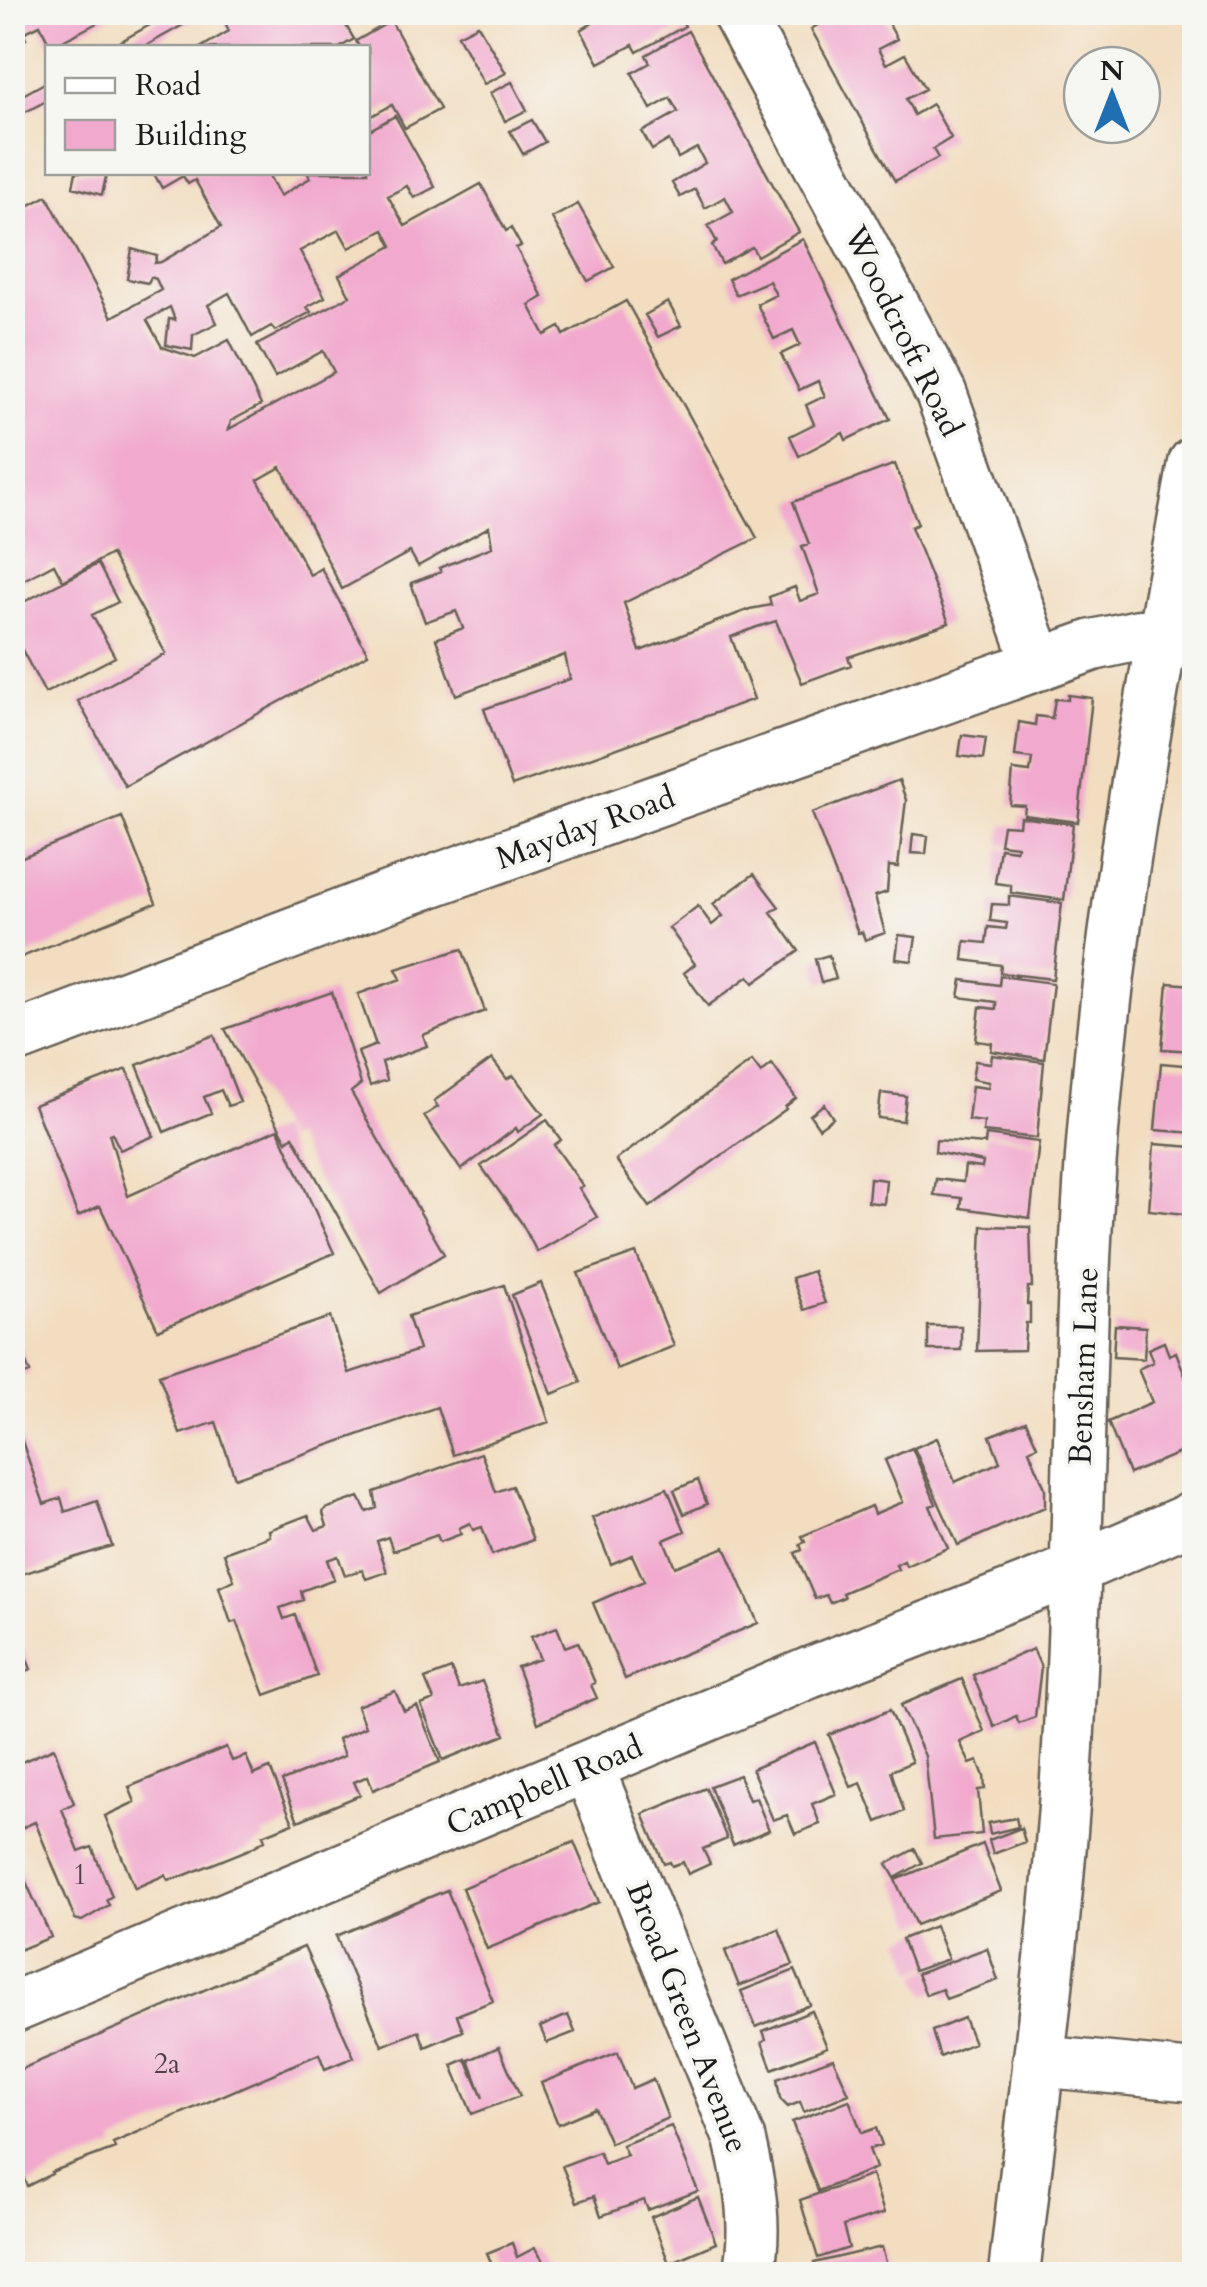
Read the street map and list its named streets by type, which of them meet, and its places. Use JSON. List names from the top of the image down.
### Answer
{
  "streets": {
    "street": [
      "Woodcroft Road",
      "Mayday Road",
      "Bensham Lane",
      "Campbell Road",
      "Broad Green Avenue"
    ]
  },
  "crossings": [
    ["Woodcroft Road", "Mayday Road"],
    ["Mayday Road", "Bensham Lane"],
    ["Bensham Lane", "Campbell Road"],
    ["Campbell Road", "Broad Green Avenue"]
  ],
  "house_numbers": ["1", "2a"],
  "legend": ["Road", "Building"],
  "north": "top"
}
